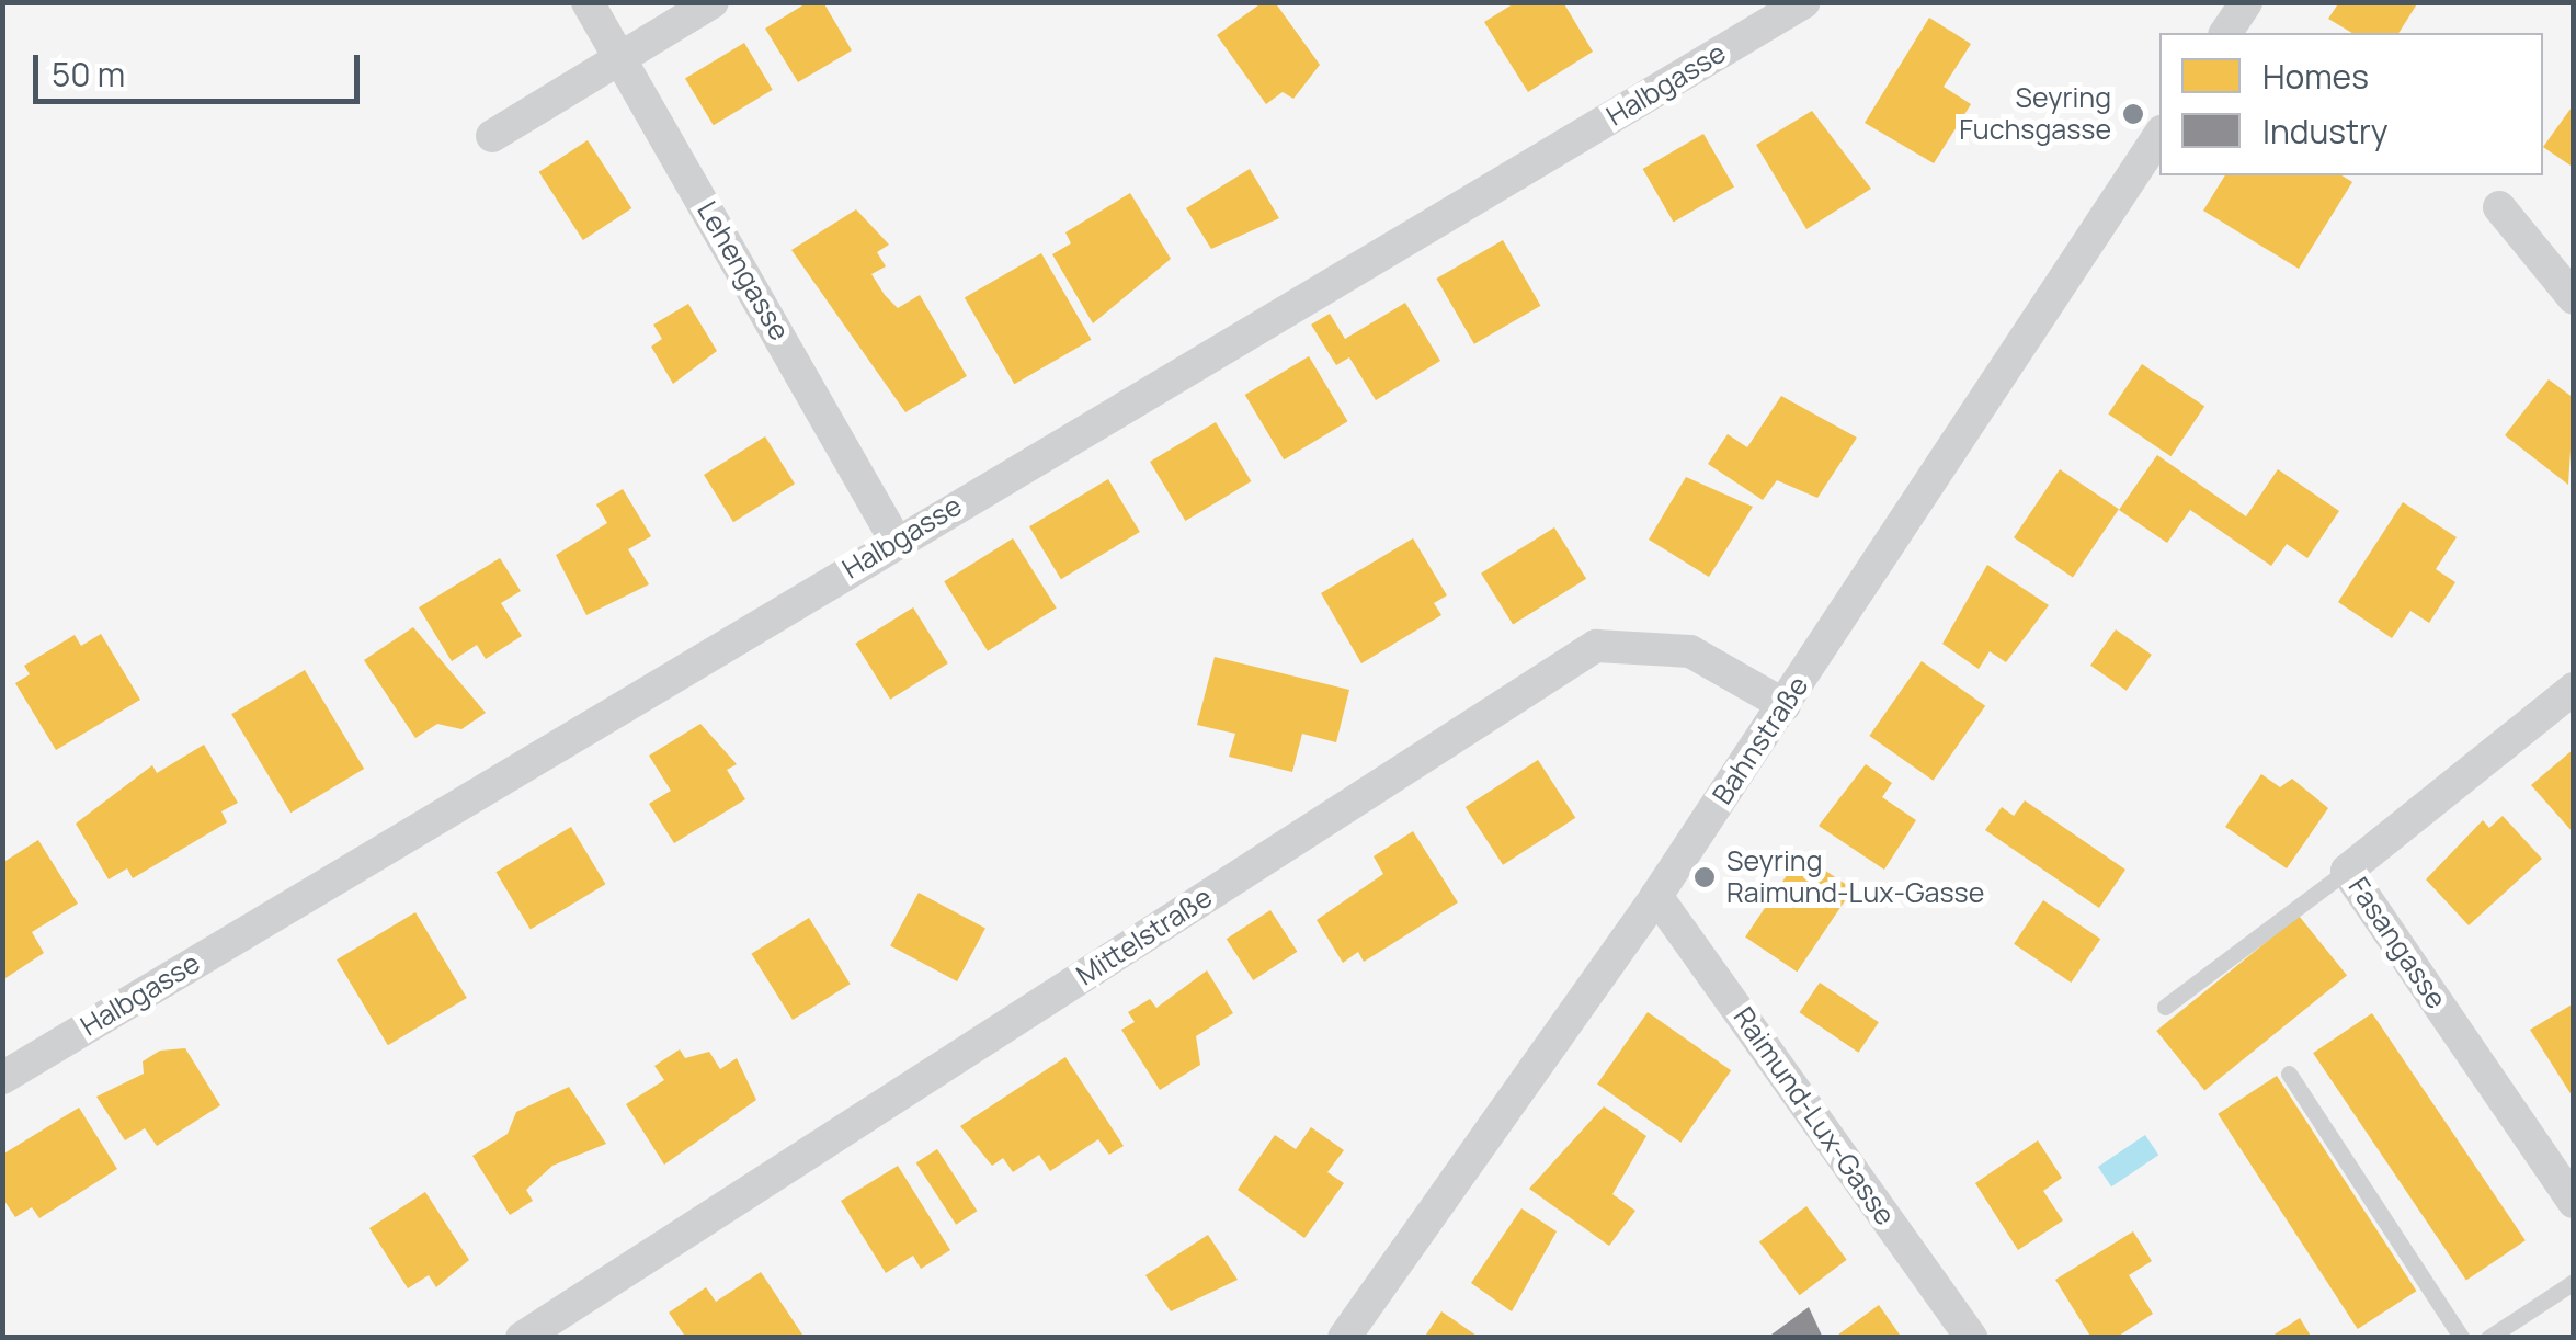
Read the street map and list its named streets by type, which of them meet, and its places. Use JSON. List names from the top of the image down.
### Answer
{
  "streets": {
    "street": [
      "Halbgasse",
      "Lehengasse",
      "Bahnstraße",
      "Mittelstraße",
      "Fasangasse",
      "Raimund-Lux-Gasse"
    ]
  },
  "crossings": [
    ["Halbgasse", "Lehengasse"],
    ["Bahnstraße", "Mittelstraße"],
    ["Bahnstraße", "Raimund-Lux-Gasse"]
  ],
  "places": ["Seyring Fuchsgasse", "Seyring Raimund-Lux-Gasse"],
  "legend": ["Homes", "Industry"],
  "scale_bar": "50 m"
}
